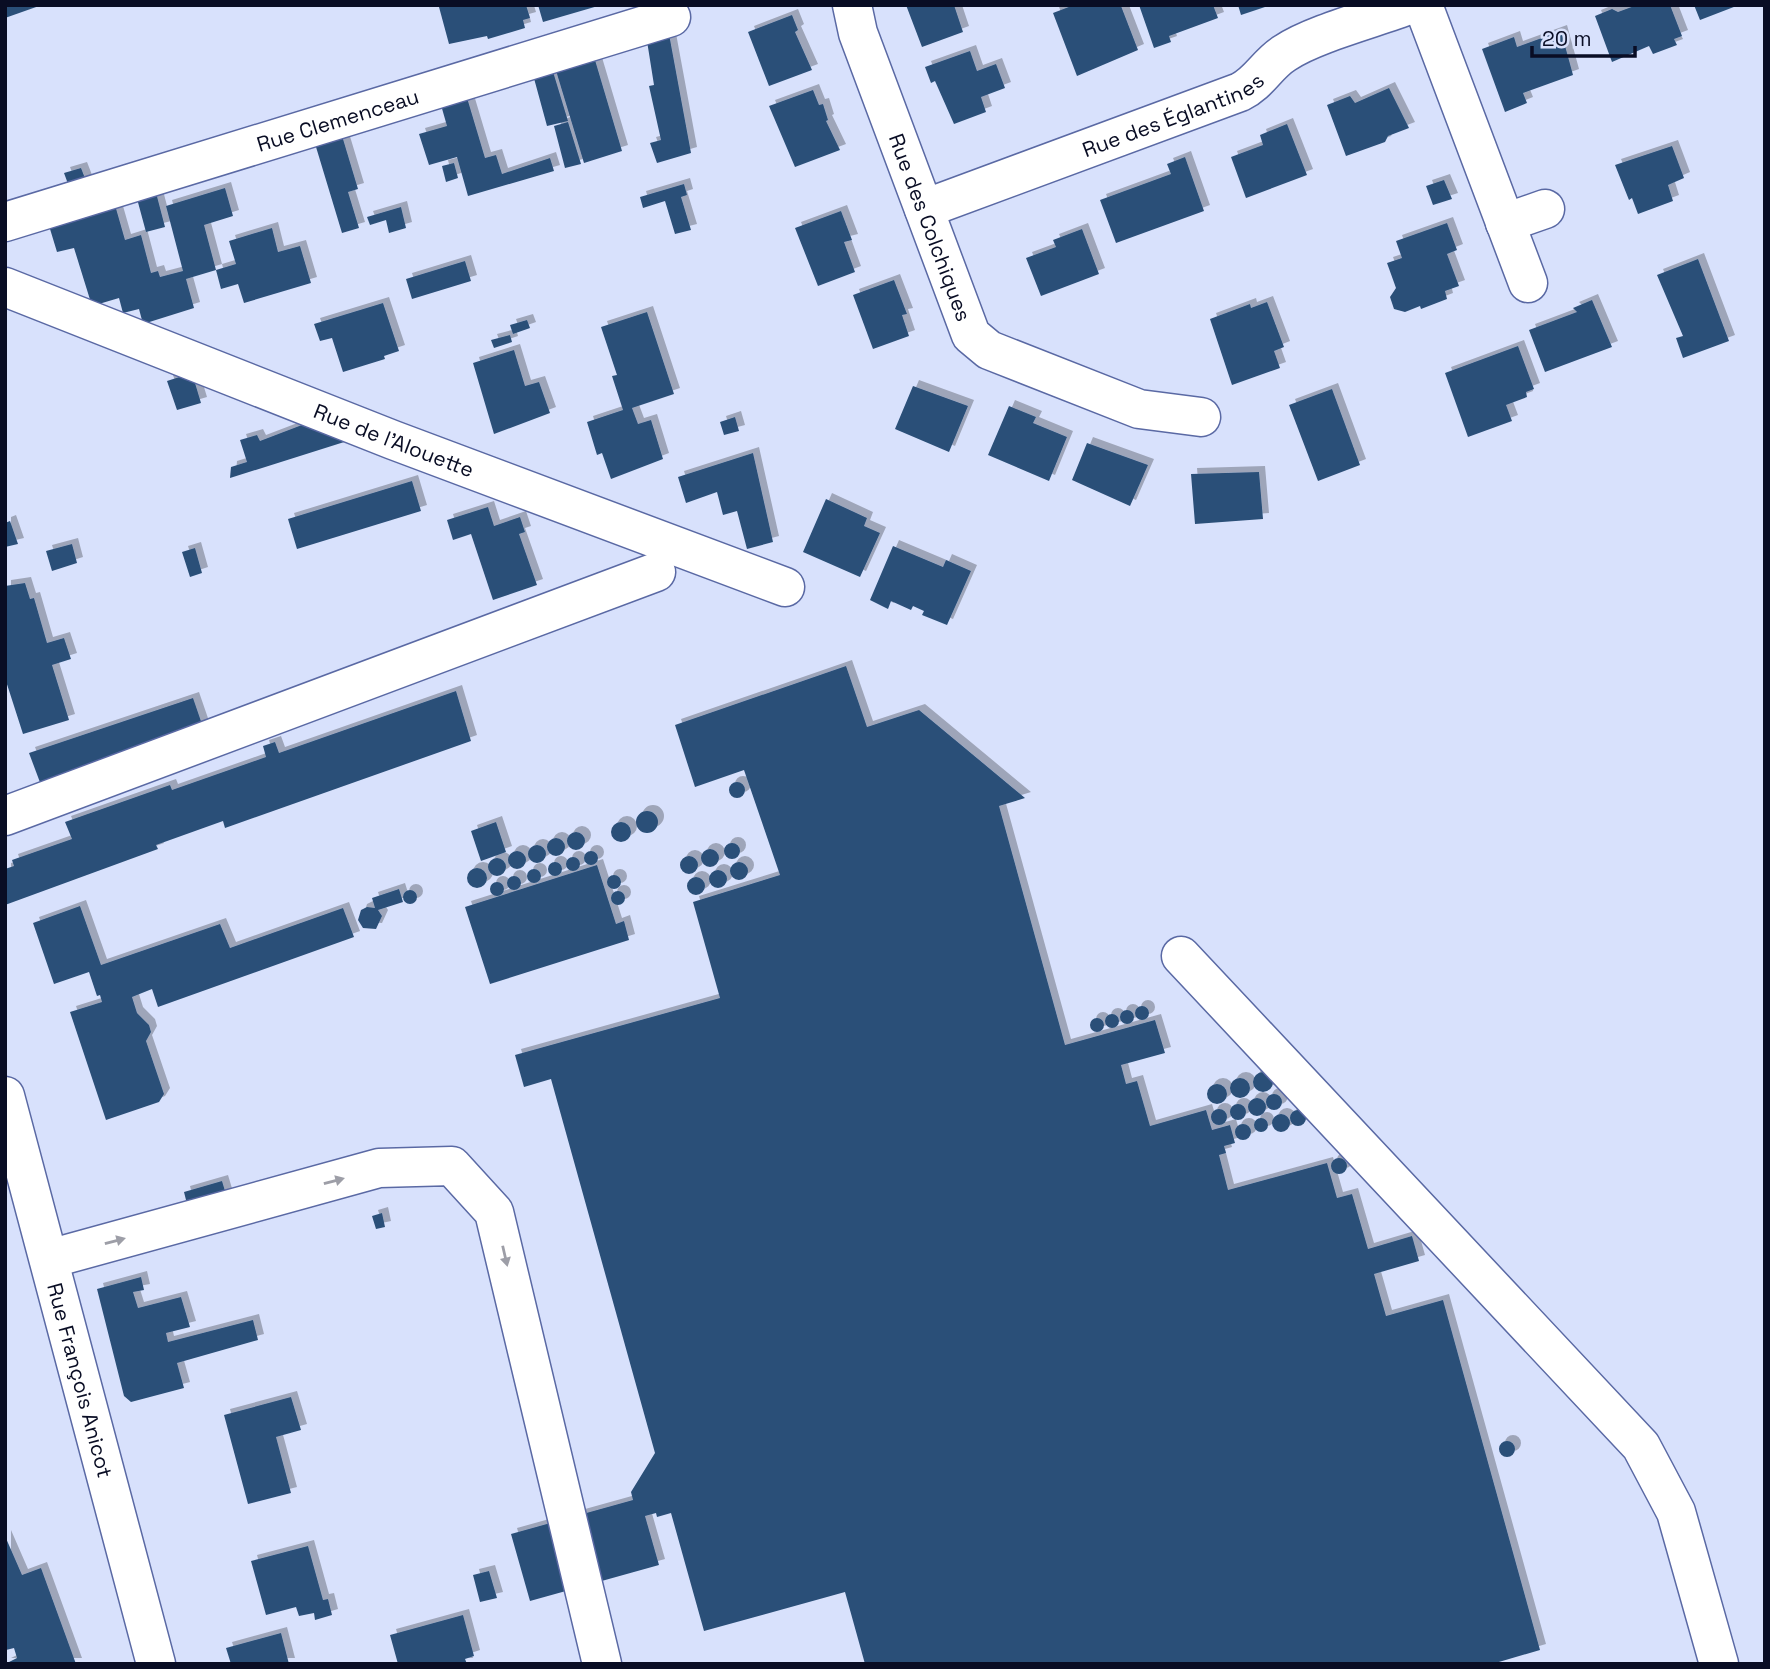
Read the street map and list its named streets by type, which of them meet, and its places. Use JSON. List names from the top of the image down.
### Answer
{
  "streets": {
    "street": [
      "Rue des Églantines",
      "Rue Clemenceau",
      "Rue des Colchiques",
      "Rue de l'Alouette",
      "Rue François Anicot"
    ]
  },
  "crossings": [
    ["Rue des Églantines", "Rue des Colchiques"]
  ],
  "scale_bar": "20 m"
}
